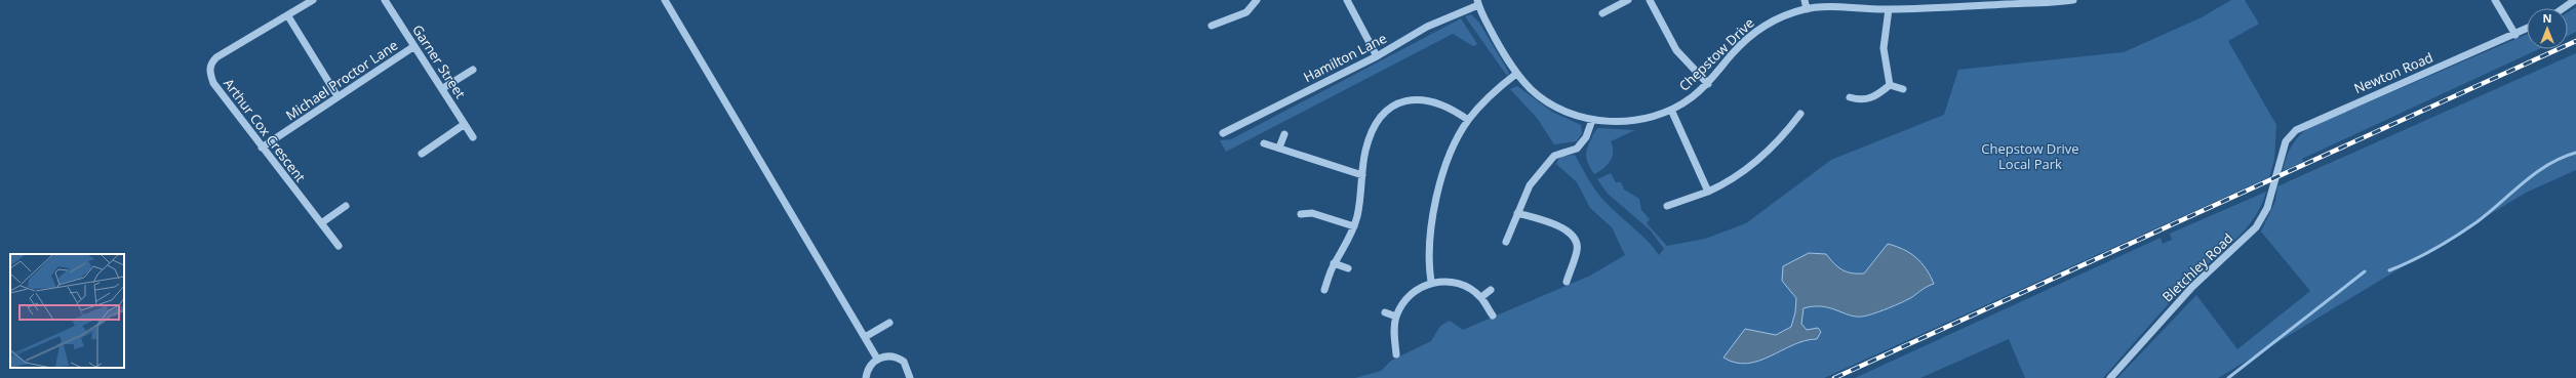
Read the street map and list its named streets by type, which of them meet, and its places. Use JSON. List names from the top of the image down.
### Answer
{
  "streets": {
    "street": [
      "Chepstow Drive",
      "Hamilton Lane",
      "Garner Street",
      "Newton Road",
      "Michael Proctor Lane",
      "Arthur Cox Crescent",
      "Bletchley Road"
    ]
  },
  "crossings": [
    ["Chepstow Drive", "Hamilton Lane"],
    ["Garner Street", "Michael Proctor Lane"],
    ["Newton Road", "Bletchley Road"],
    ["Michael Proctor Lane", "Arthur Cox Crescent"]
  ],
  "parks": ["Chepstow Drive Local Park"],
  "north": "top"
}
